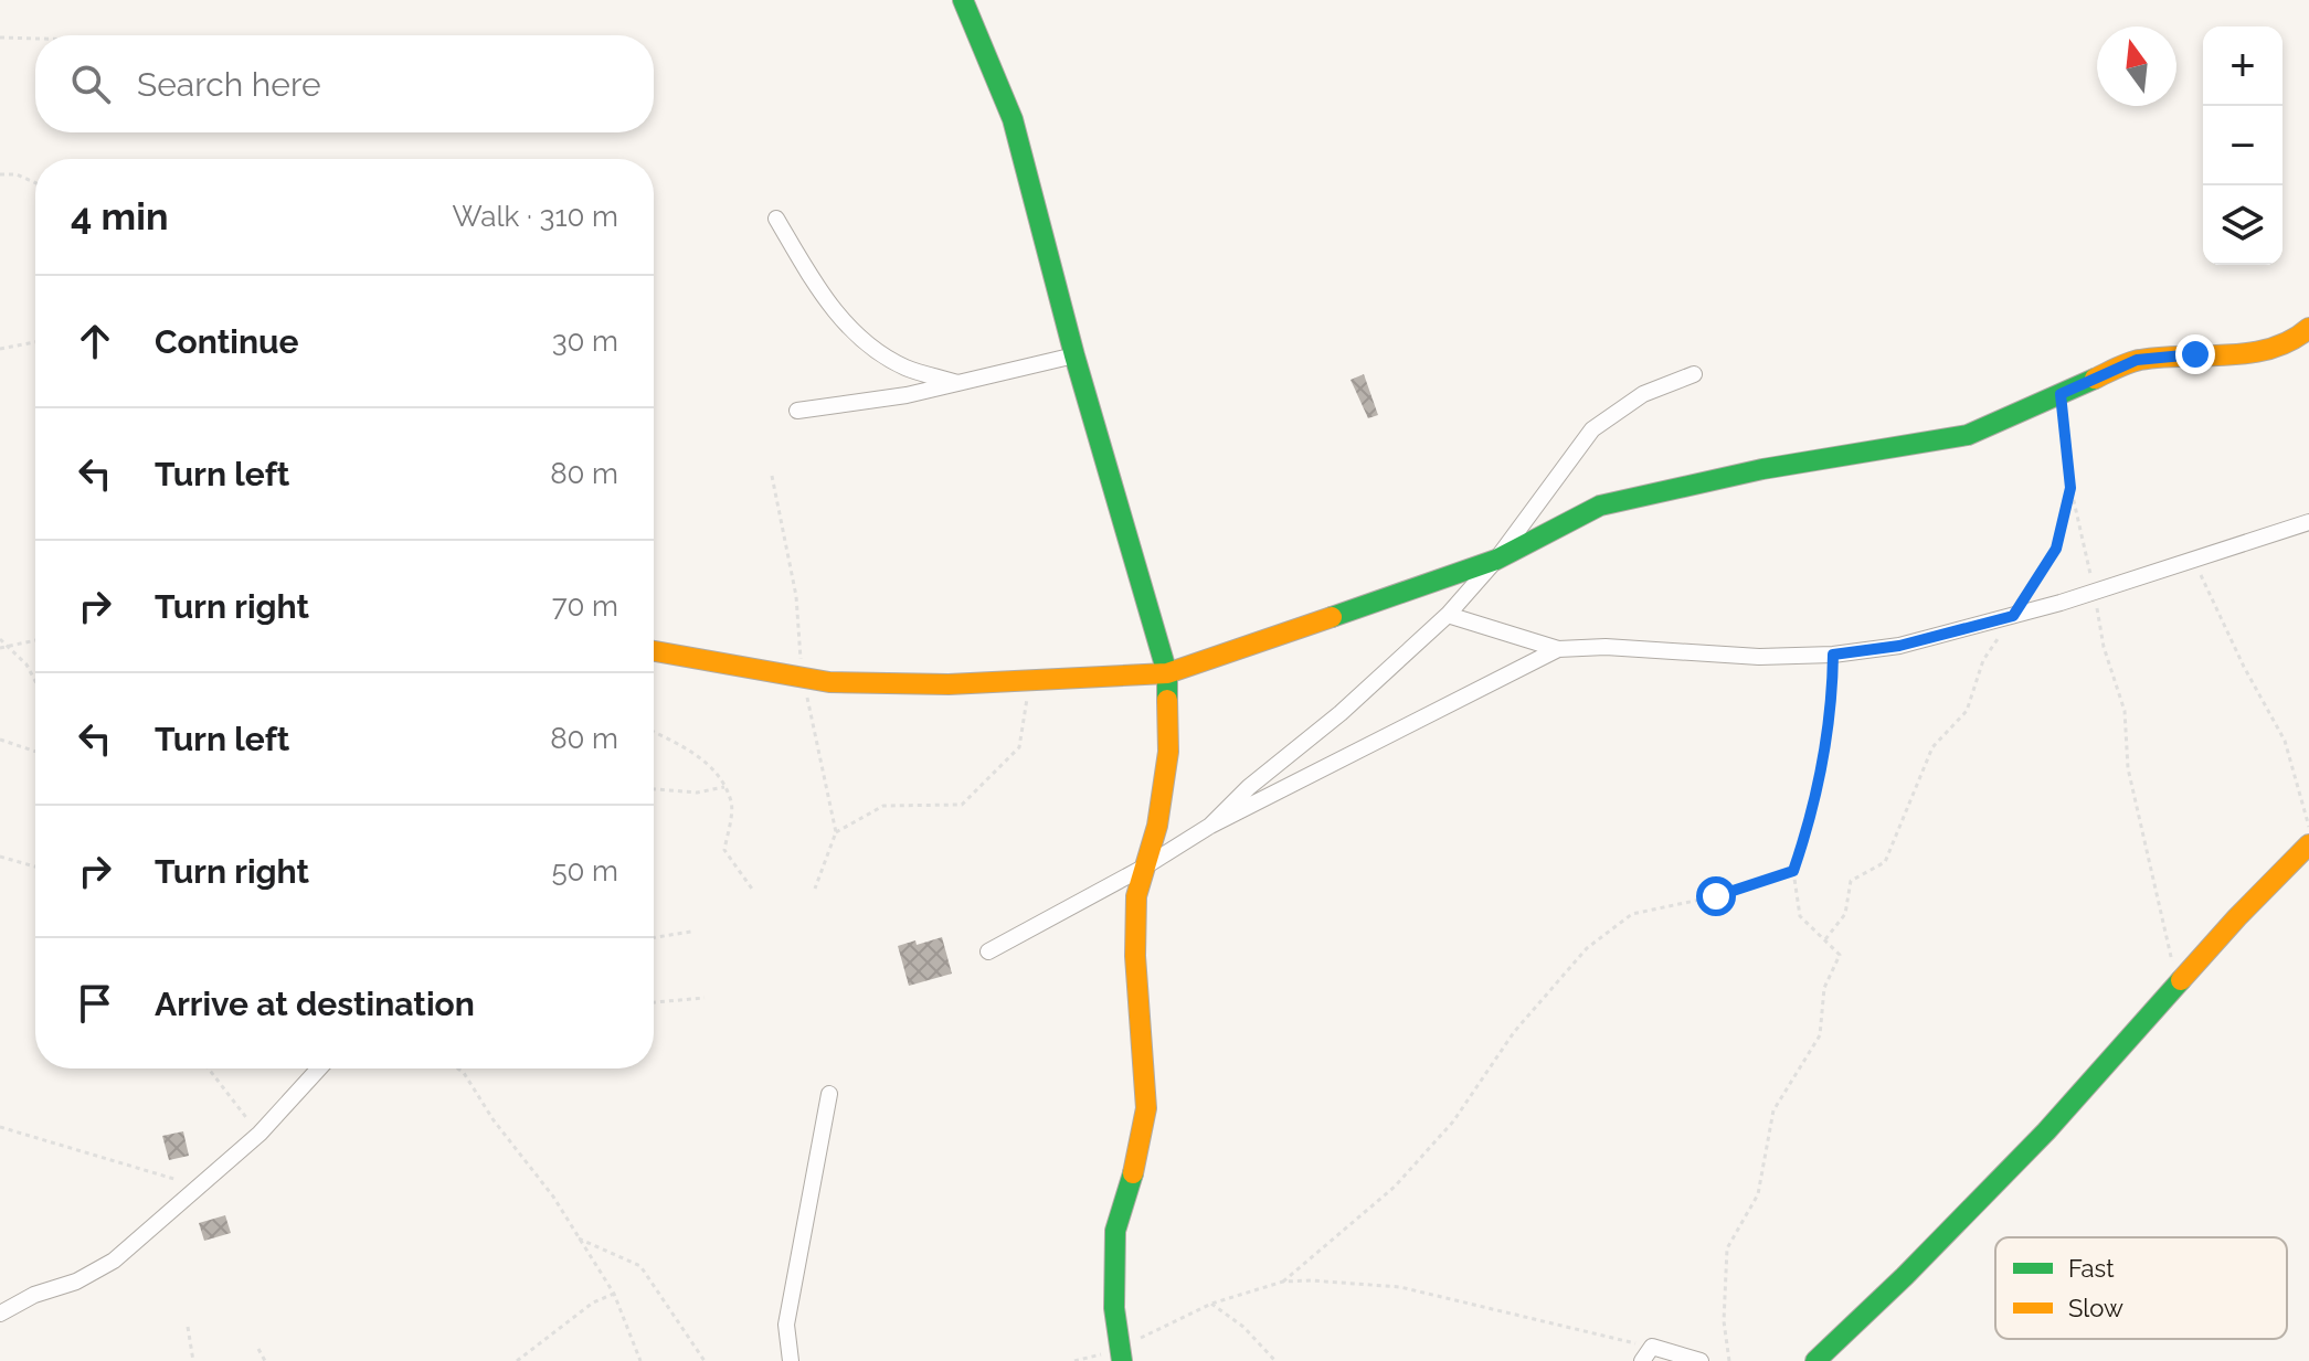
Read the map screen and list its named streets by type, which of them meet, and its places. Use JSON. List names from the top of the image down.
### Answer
{
  "legend": ["Fast", "Slow"],
  "north": "top",
  "page": {
    "map_buttons": ["+", "−"],
    "search": "Search here",
    "heading": ["4 min", "Walk · 310 m"],
    "list": [
      ["Continue", "30 m"],
      ["Turn left", "80 m"],
      ["Turn right", "70 m"],
      ["Turn left", "80 m"],
      ["Turn right", "50 m"],
      "Arrive at destination"
    ]
  }
}
